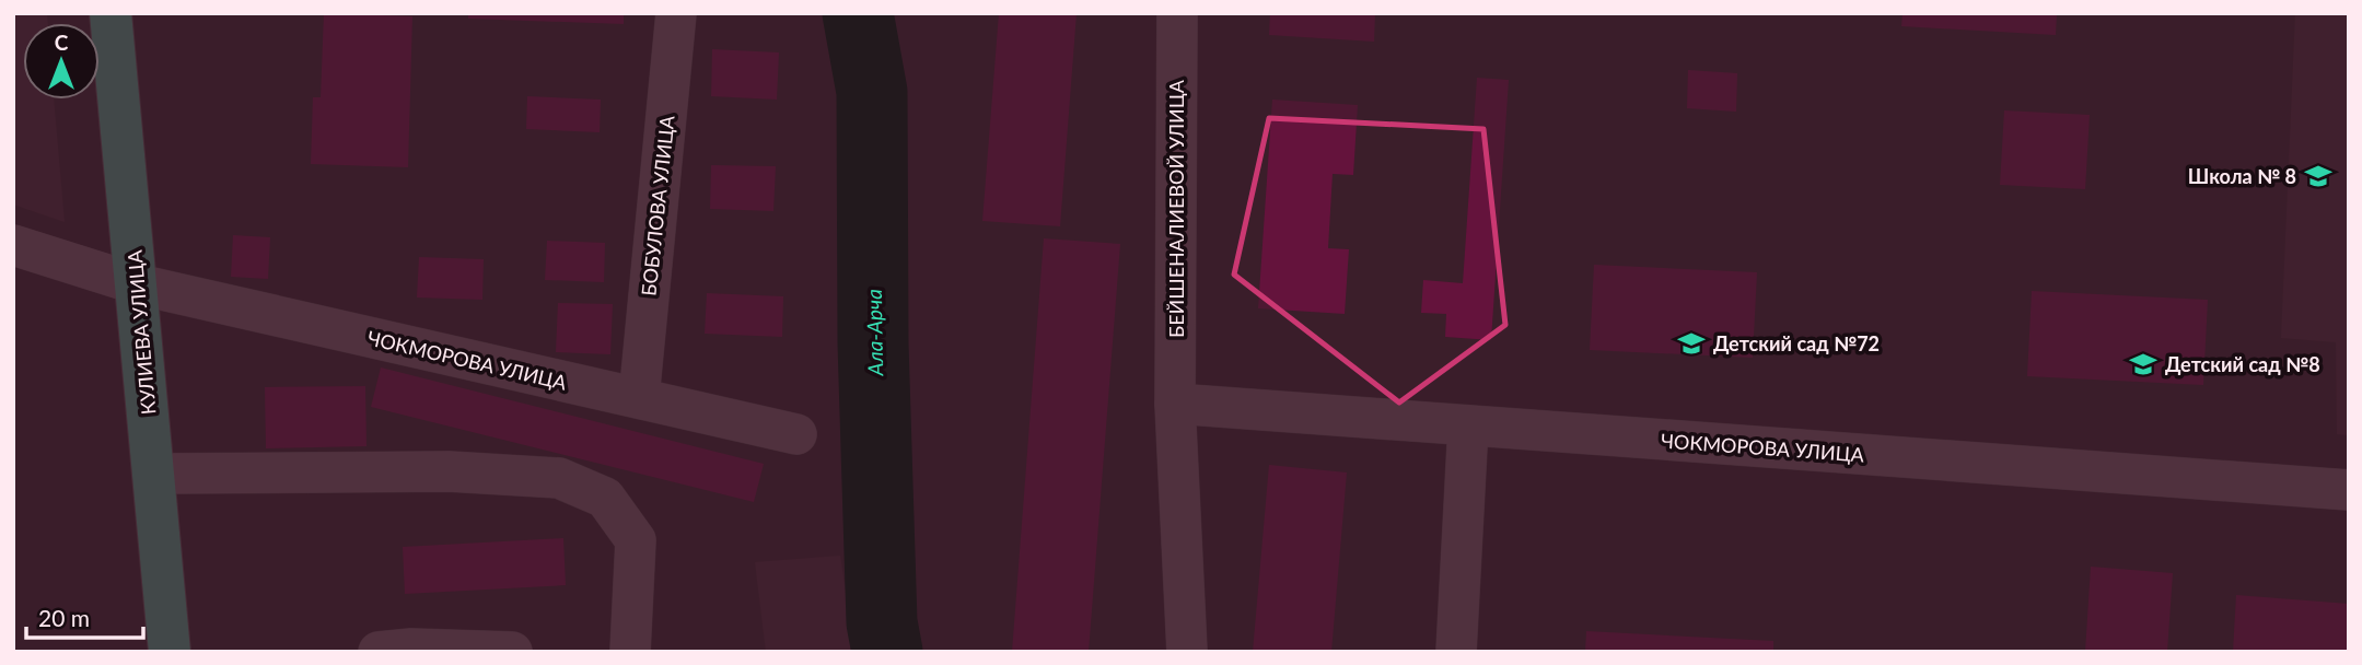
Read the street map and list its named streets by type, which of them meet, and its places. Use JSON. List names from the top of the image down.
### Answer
{
  "streets": {
    "main road": ["КУЛИЕВА УЛИЦА"],
    "street": ["БОБУЛОВА УЛИЦА", "БЕЙШЕНАЛИЕВОЙ УЛИЦА", "ЧОКМОРОВА УЛИЦА"]
  },
  "crossings": [
    ["БОБУЛОВА УЛИЦА", "ЧОКМОРОВА УЛИЦА"],
    ["БЕЙШЕНАЛИЕВОЙ УЛИЦА", "ЧОКМОРОВА УЛИЦА"],
    ["КУЛИЕВА УЛИЦА", "ЧОКМОРОВА УЛИЦА"]
  ],
  "water": ["Ала-Арча"],
  "places": {
    "school or university": ["Школа № 8", "Детский сад №72", "Детский сад №8"]
  },
  "scale_bar": "20 m",
  "north": "top"
}
